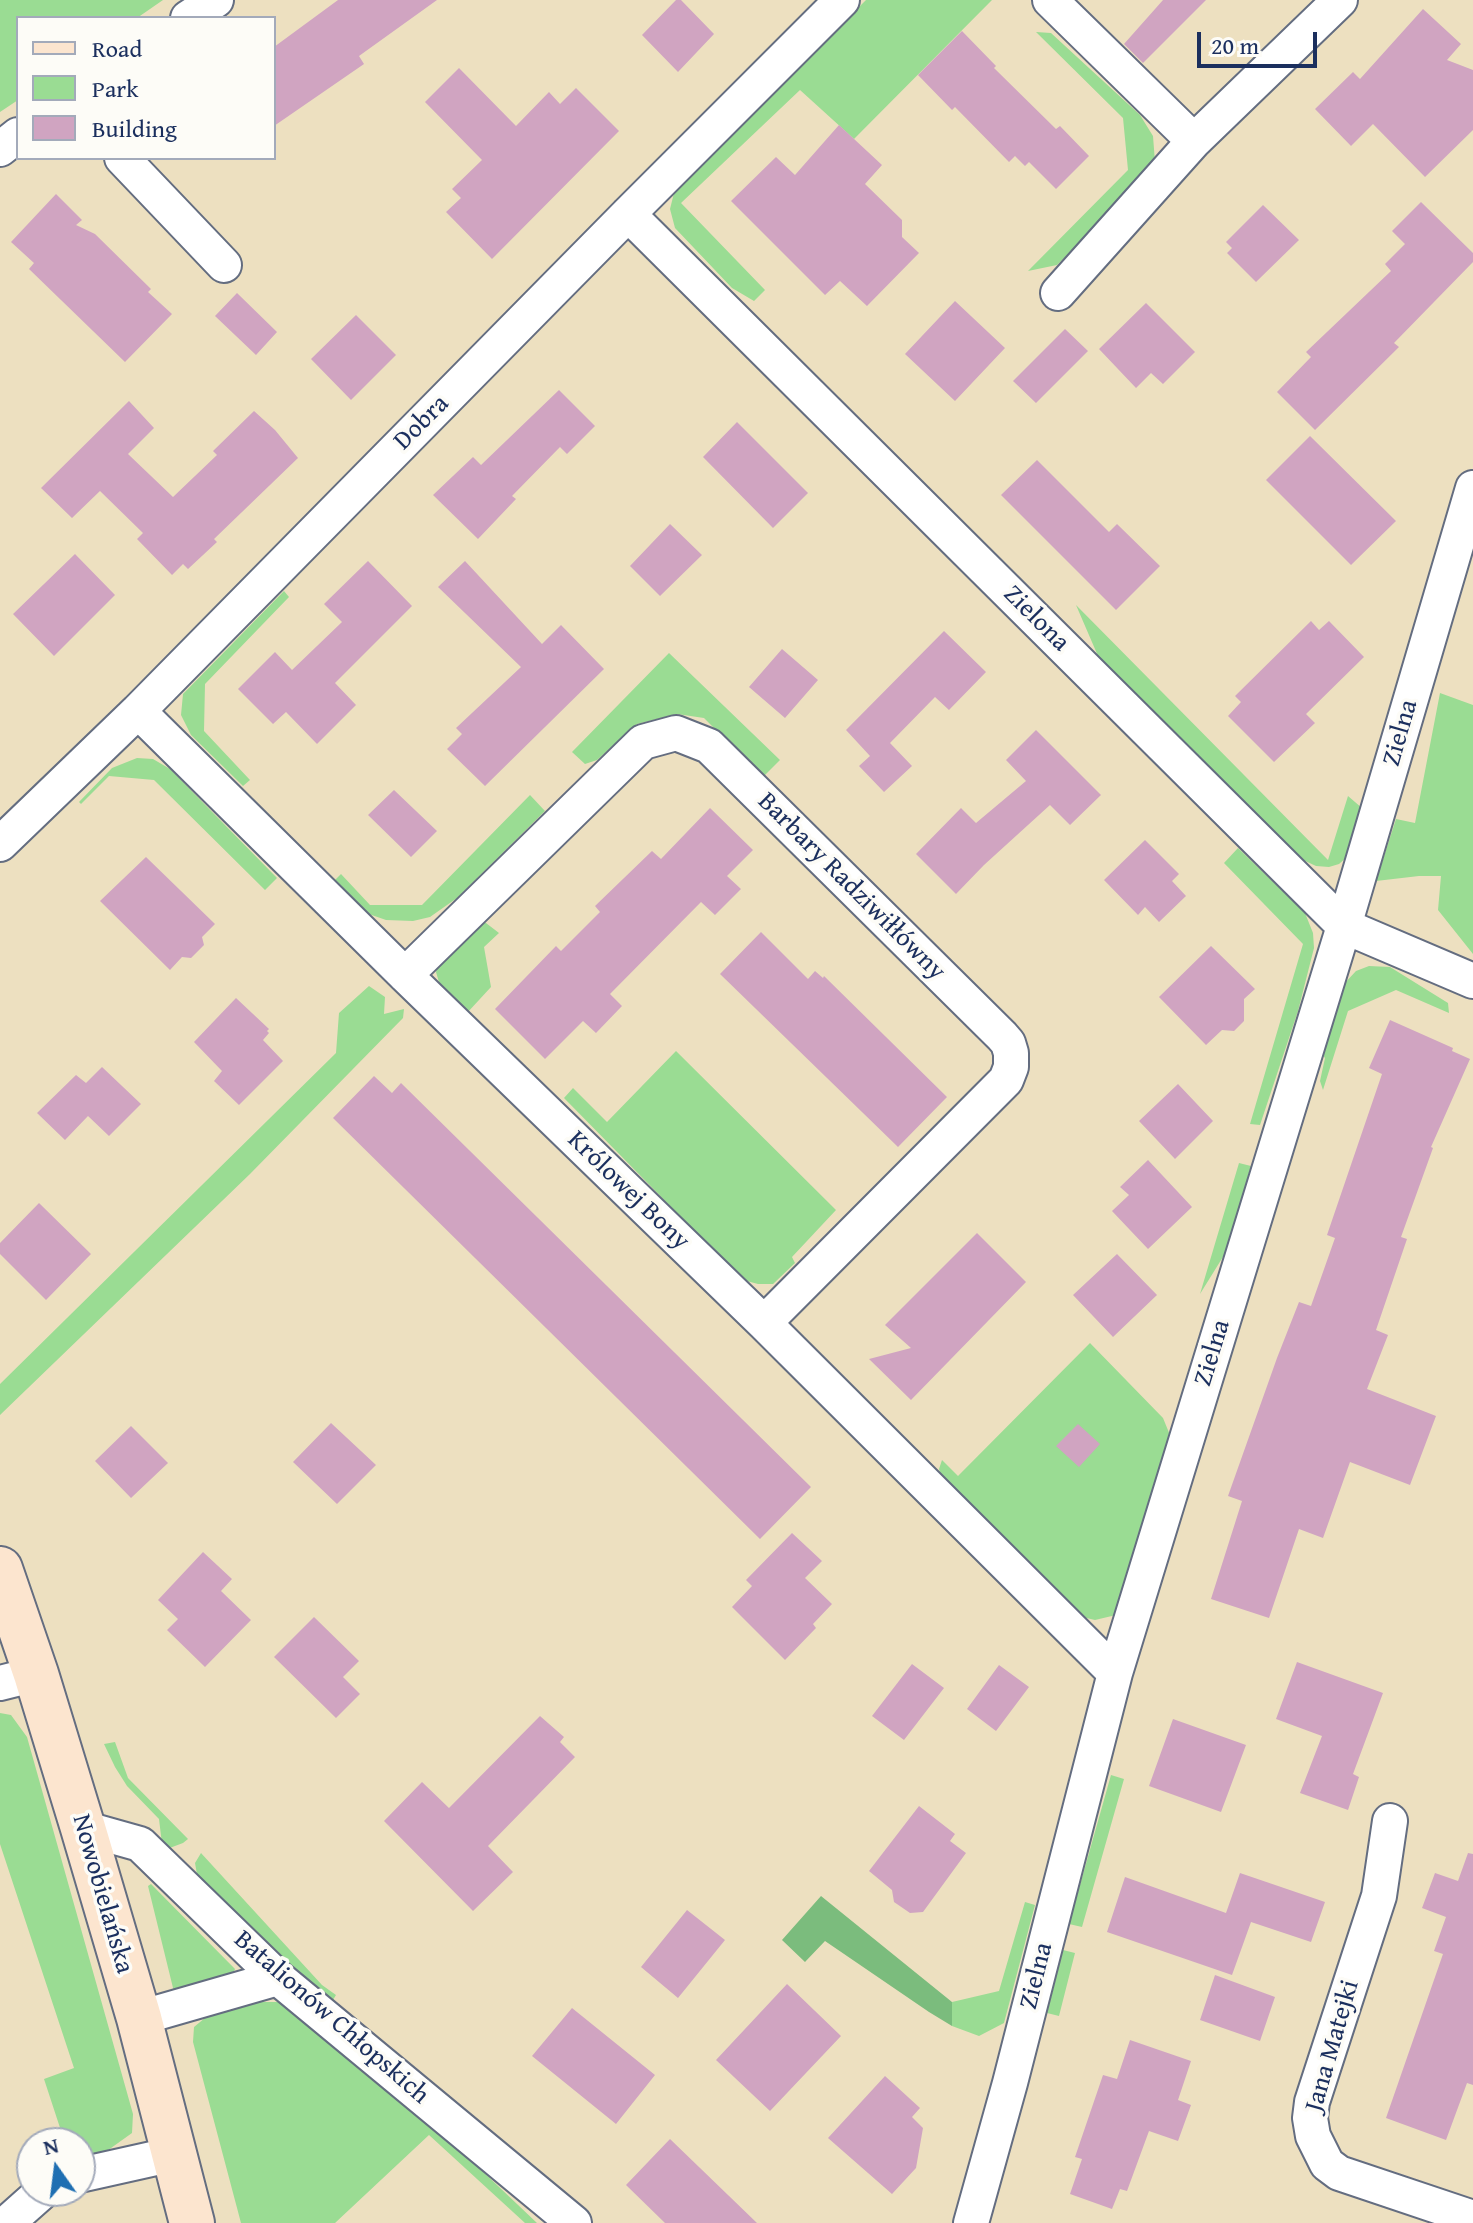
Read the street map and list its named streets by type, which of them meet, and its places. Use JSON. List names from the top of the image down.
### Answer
{
  "streets": {
    "street": [
      "Dobra",
      "Zielona",
      "Zielna",
      "Barbary Radziwiłłówny",
      "Królowej Bony",
      "Nowobielańska",
      "Batalionów Chłopskich",
      "Jana Matejki"
    ]
  },
  "crossings": [
    ["Dobra", "Zielona"],
    ["Dobra", "Królowej Bony"],
    ["Zielona", "Zielna"],
    ["Zielna", "Królowej Bony"],
    ["Barbary Radziwiłłówny", "Królowej Bony"],
    ["Nowobielańska", "Batalionów Chłopskich"]
  ],
  "legend": ["Road", "Park", "Building"],
  "scale_bar": "20 m",
  "north": "top"
}
